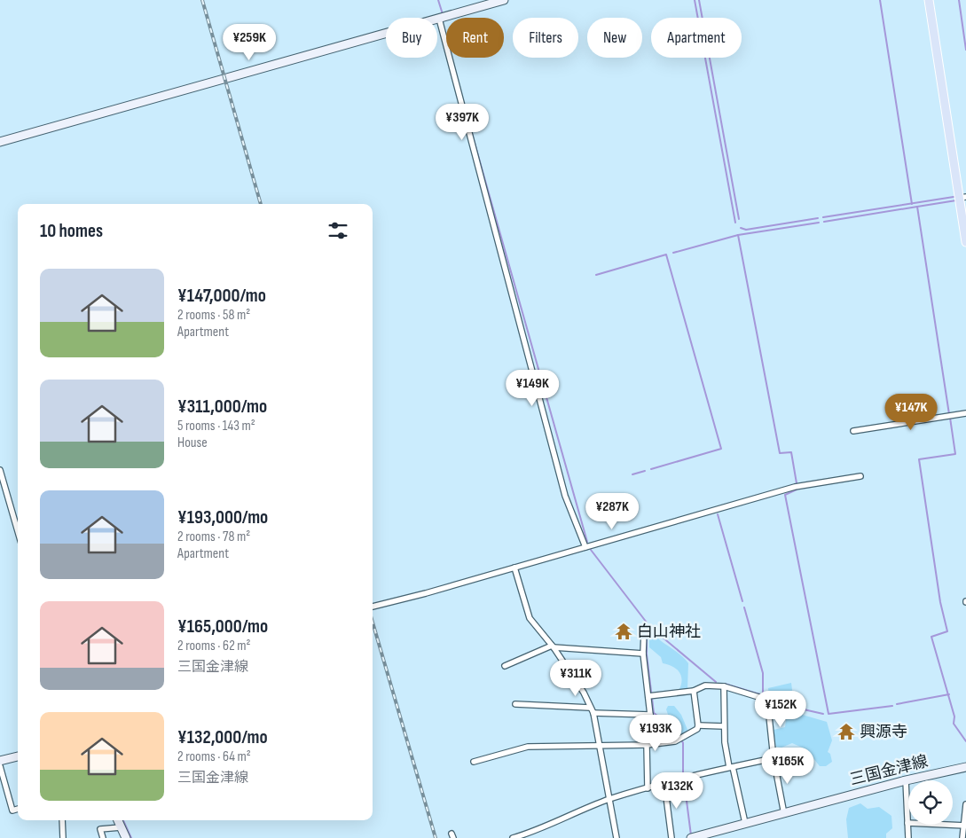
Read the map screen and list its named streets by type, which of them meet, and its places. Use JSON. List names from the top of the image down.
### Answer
{
  "streets": {
    "street": ["三国金津線"]
  },
  "places": {
    "temple": ["白山神社", "興源寺"]
  },
  "page": {
    "chip": [
      "Buy",
      "Rent",
      "Filters",
      "New",
      "Apartment"
    ],
    "price": [
      "¥259K",
      "¥397K",
      "¥149K",
      "¥147K",
      "¥287K",
      "¥311K",
      "¥152K",
      "¥193K",
      "¥165K",
      "¥132K"
    ],
    "heading": "10 homes",
    "list": [
      {
        "name": "¥147,000/mo",
        "note": "2 rooms · 58 m² · Apartment"
      },
      {
        "name": "¥311,000/mo",
        "note": "5 rooms · 143 m² · House"
      },
      {
        "name": "¥193,000/mo",
        "note": "2 rooms · 78 m² · Apartment"
      },
      {
        "name": "¥165,000/mo",
        "note": "2 rooms · 62 m² · 三国金津線"
      },
      {
        "name": "¥132,000/mo",
        "note": "2 rooms · 64 m² · 三国金津線"
      }
    ]
  }
}
